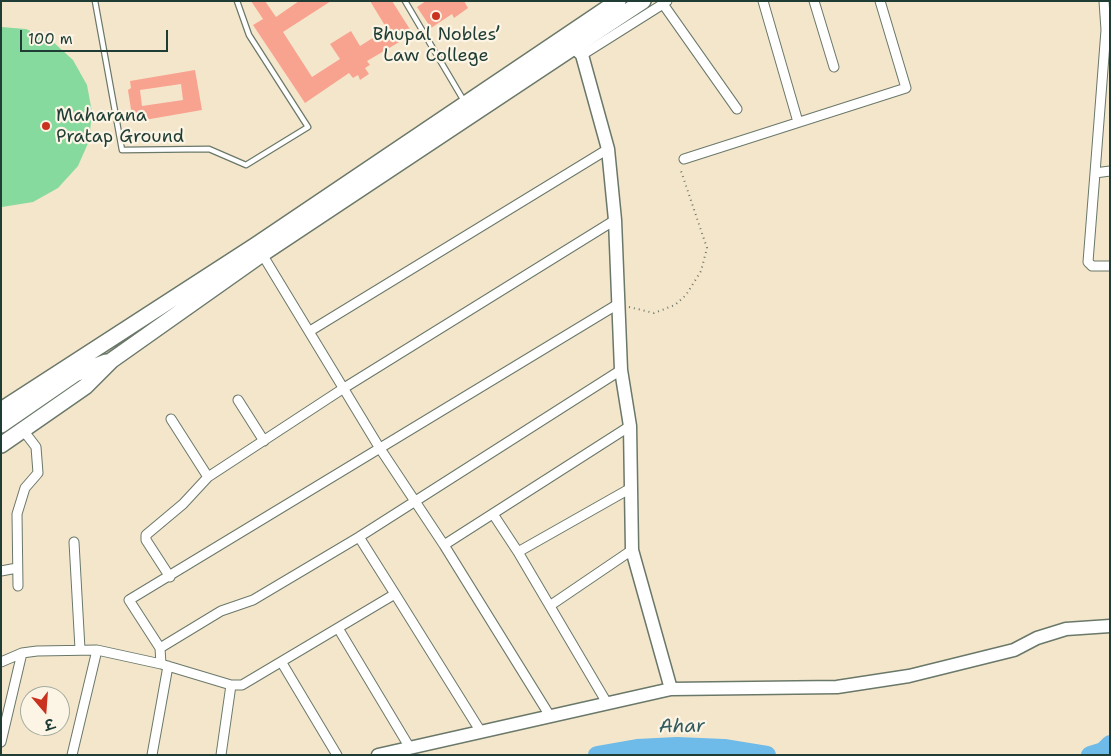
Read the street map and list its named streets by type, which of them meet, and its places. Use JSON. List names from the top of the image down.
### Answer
{
  "water": ["Ahar"],
  "places": ["Bhupal Nobles’ Law College", "Maharana Pratap Ground"],
  "scale_bar": "100 m",
  "north": "bottom"
}
